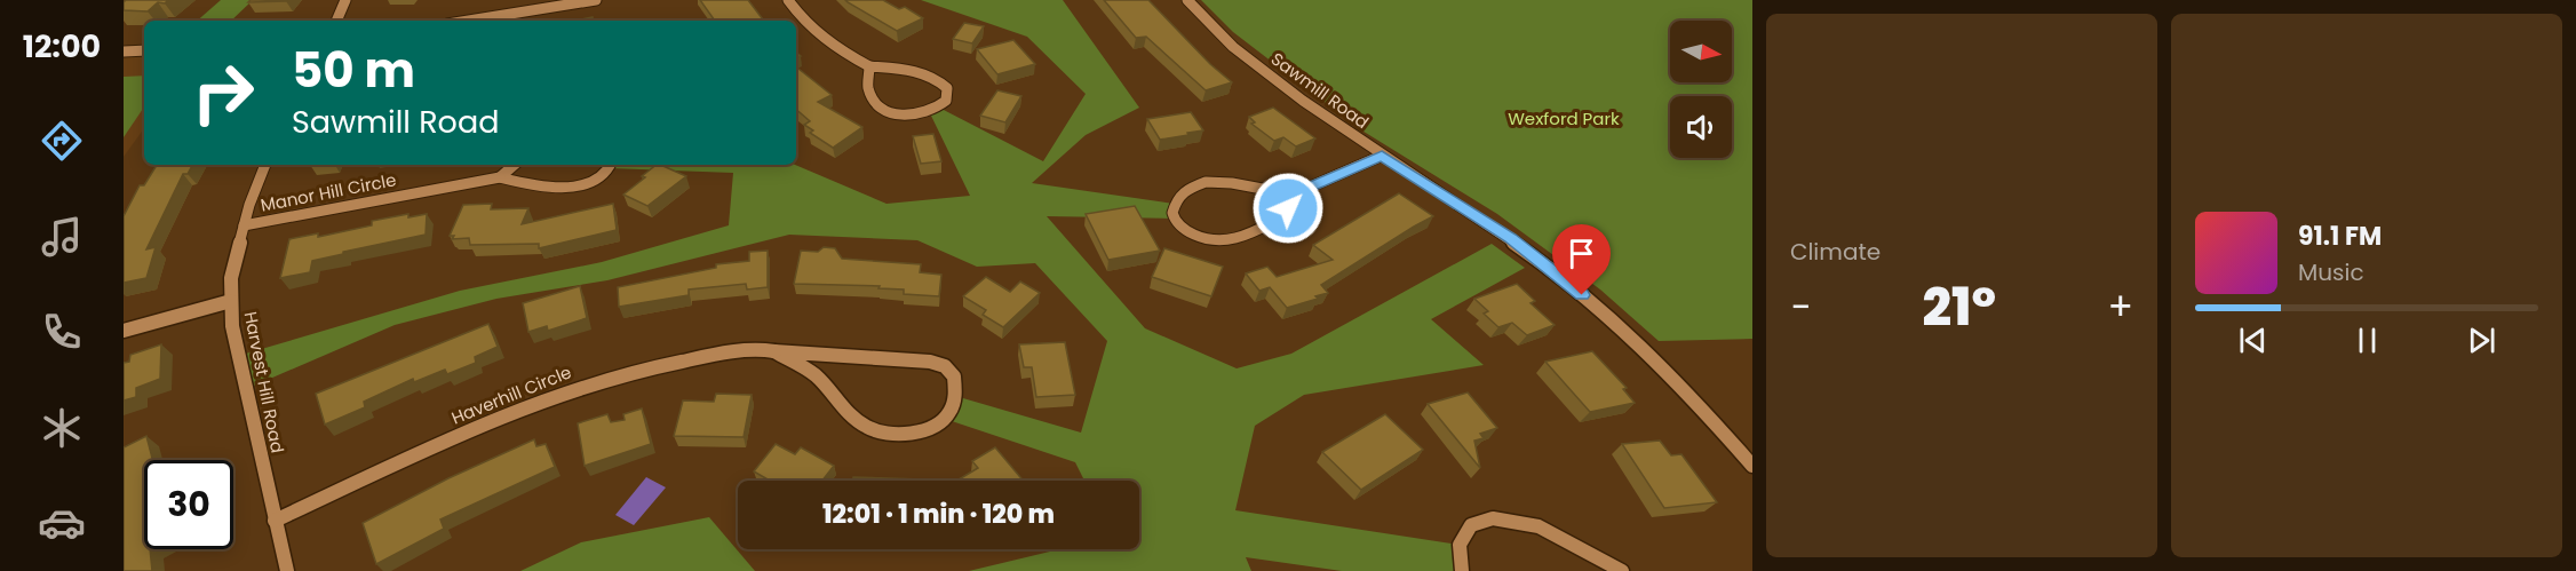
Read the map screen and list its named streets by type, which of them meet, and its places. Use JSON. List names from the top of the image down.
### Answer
{
  "streets": {
    "street": [
      "Sawmill Road",
      "Manor Hill Circle",
      "Harvest Hill Road",
      "Haverhill Circle"
    ]
  },
  "crossings": [
    ["Manor Hill Circle", "Harvest Hill Road"],
    ["Harvest Hill Road", "Haverhill Circle"]
  ],
  "parks": ["Wexford Park"],
  "north": "right",
  "page": {
    "tabs": "12:00",
    "tile": "Climate",
    "turn": ["50 m", "Sawmill Road"],
    "song": ["91.1 FM", "Music"],
    "heat": ["−", "21°", "+"],
    "limit": "30",
    "trip": "12:01 · 1 min · 120 m"
  }
}
